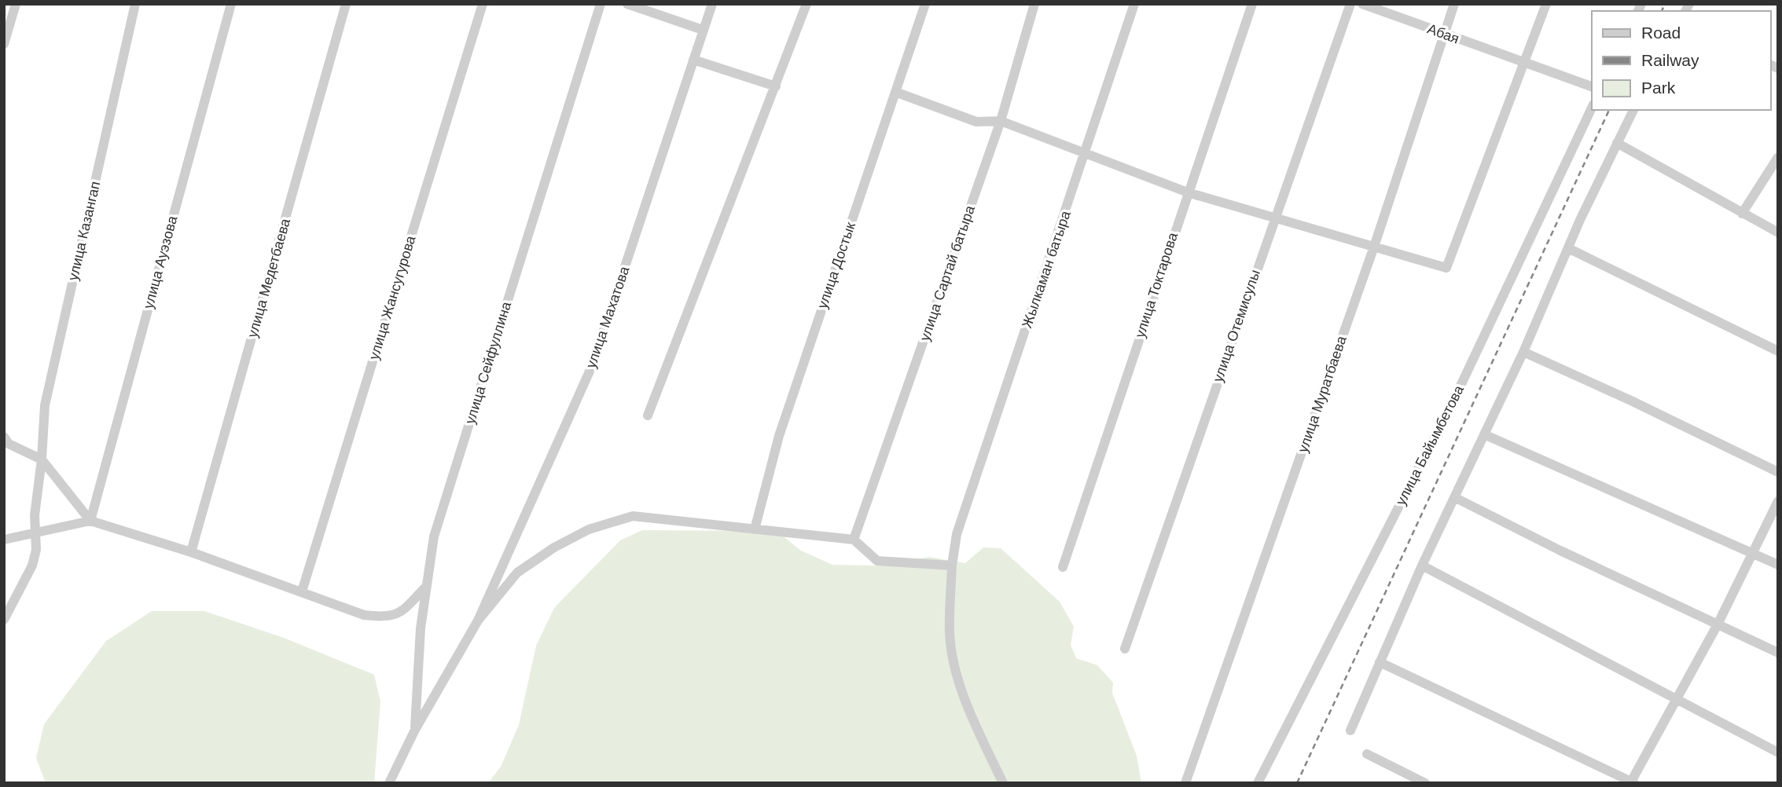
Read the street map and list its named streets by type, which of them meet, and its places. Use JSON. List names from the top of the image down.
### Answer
{
  "streets": {
    "street": [
      "Абая",
      "улица Казангап",
      "улица Ауэзова",
      "улица Достык",
      "Жылкаман батыра",
      "улица Сартай батыра",
      "улица Медетбаева",
      "улица Токтарова",
      "улица Жансугурова",
      "улица Махатова",
      "улица Отемисулы",
      "улица Сейфуллина",
      "улица Муратбаева",
      "улица Байымбетова"
    ]
  },
  "crossings": [
    ["Абая", "улица Муратбаева"]
  ],
  "legend": ["Road", "Railway", "Park"]
}
